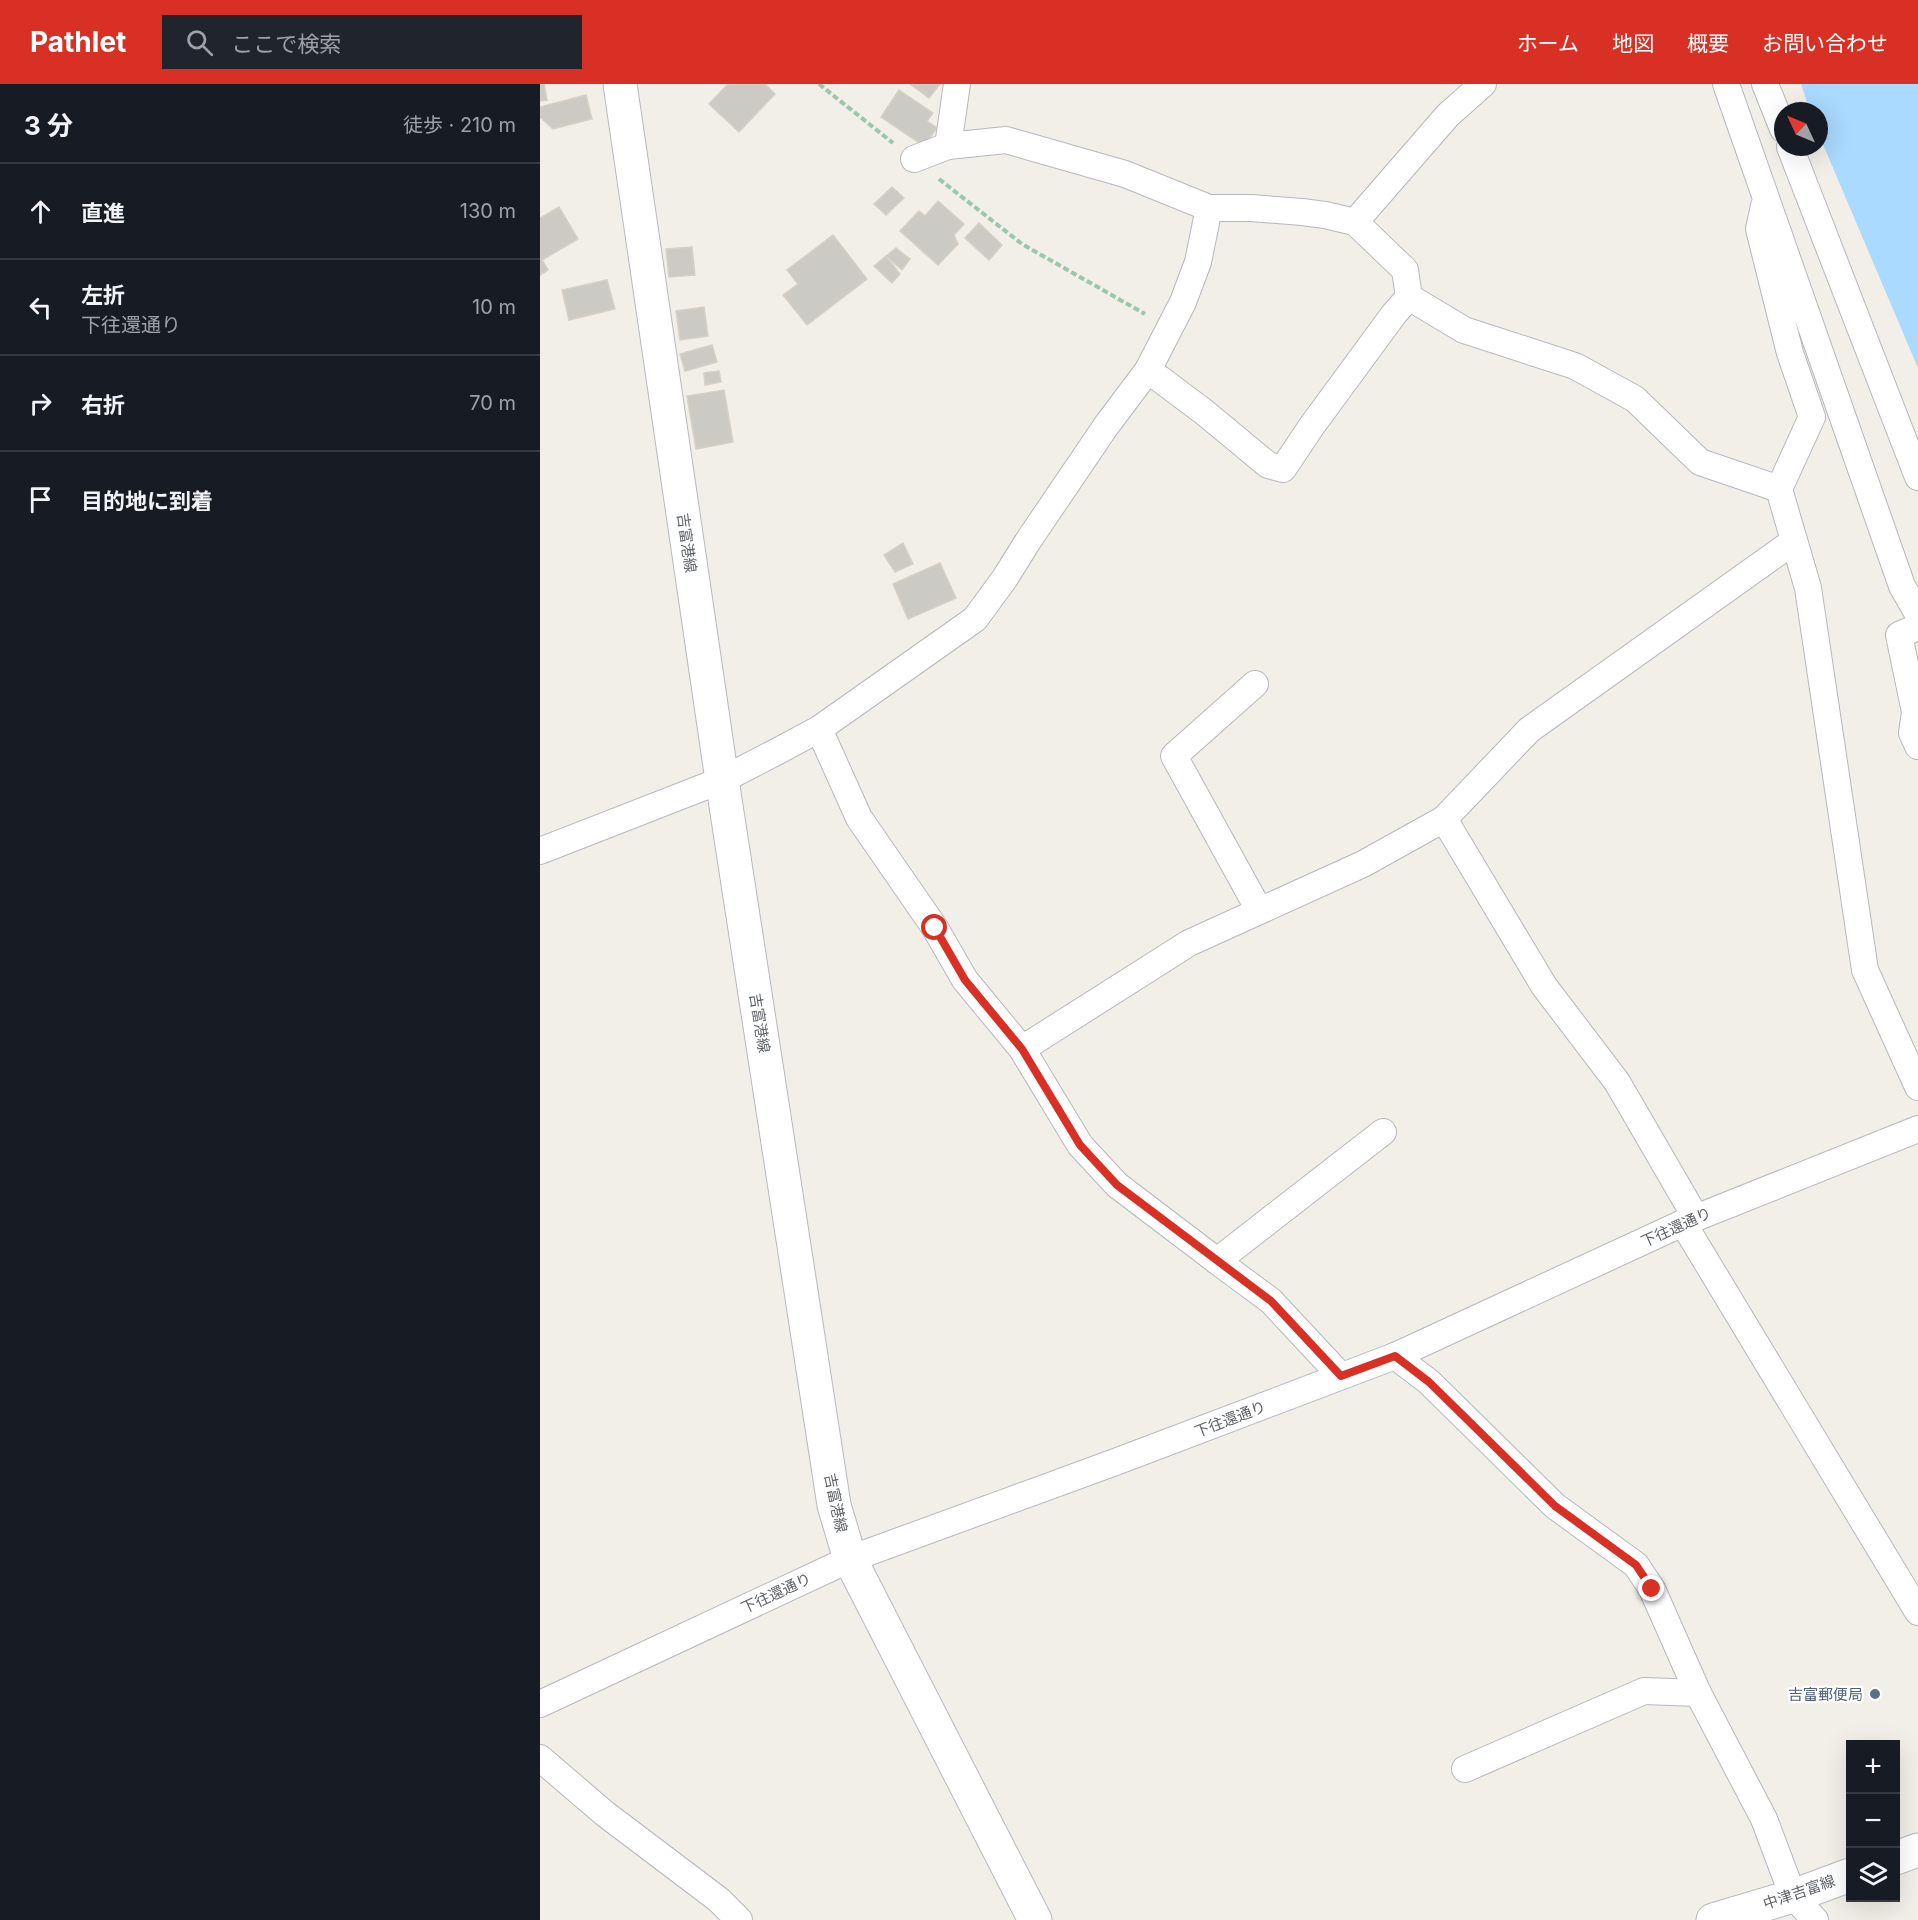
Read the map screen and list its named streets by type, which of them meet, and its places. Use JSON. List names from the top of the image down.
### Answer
{
  "streets": {
    "main road": ["吉富港線", "中津吉富線"],
    "street": ["下往還通り"]
  },
  "crossings": [
    ["吉富港線", "下往還通り"]
  ],
  "places": ["吉富郵便局"],
  "north": "top left",
  "page": {
    "header": "Pathlet",
    "search": "ここで検索",
    "nav": [
      "ホーム",
      "地図",
      "概要",
      "お問い合わせ"
    ],
    "heading": ["3 分", "徒歩 · 210 m"],
    "list": [
      ["直進", "130 m"],
      ["左折", "下往還通り", "10 m"],
      ["右折", "70 m"],
      "目的地に到着"
    ],
    "map_buttons": ["+", "−"]
  }
}
